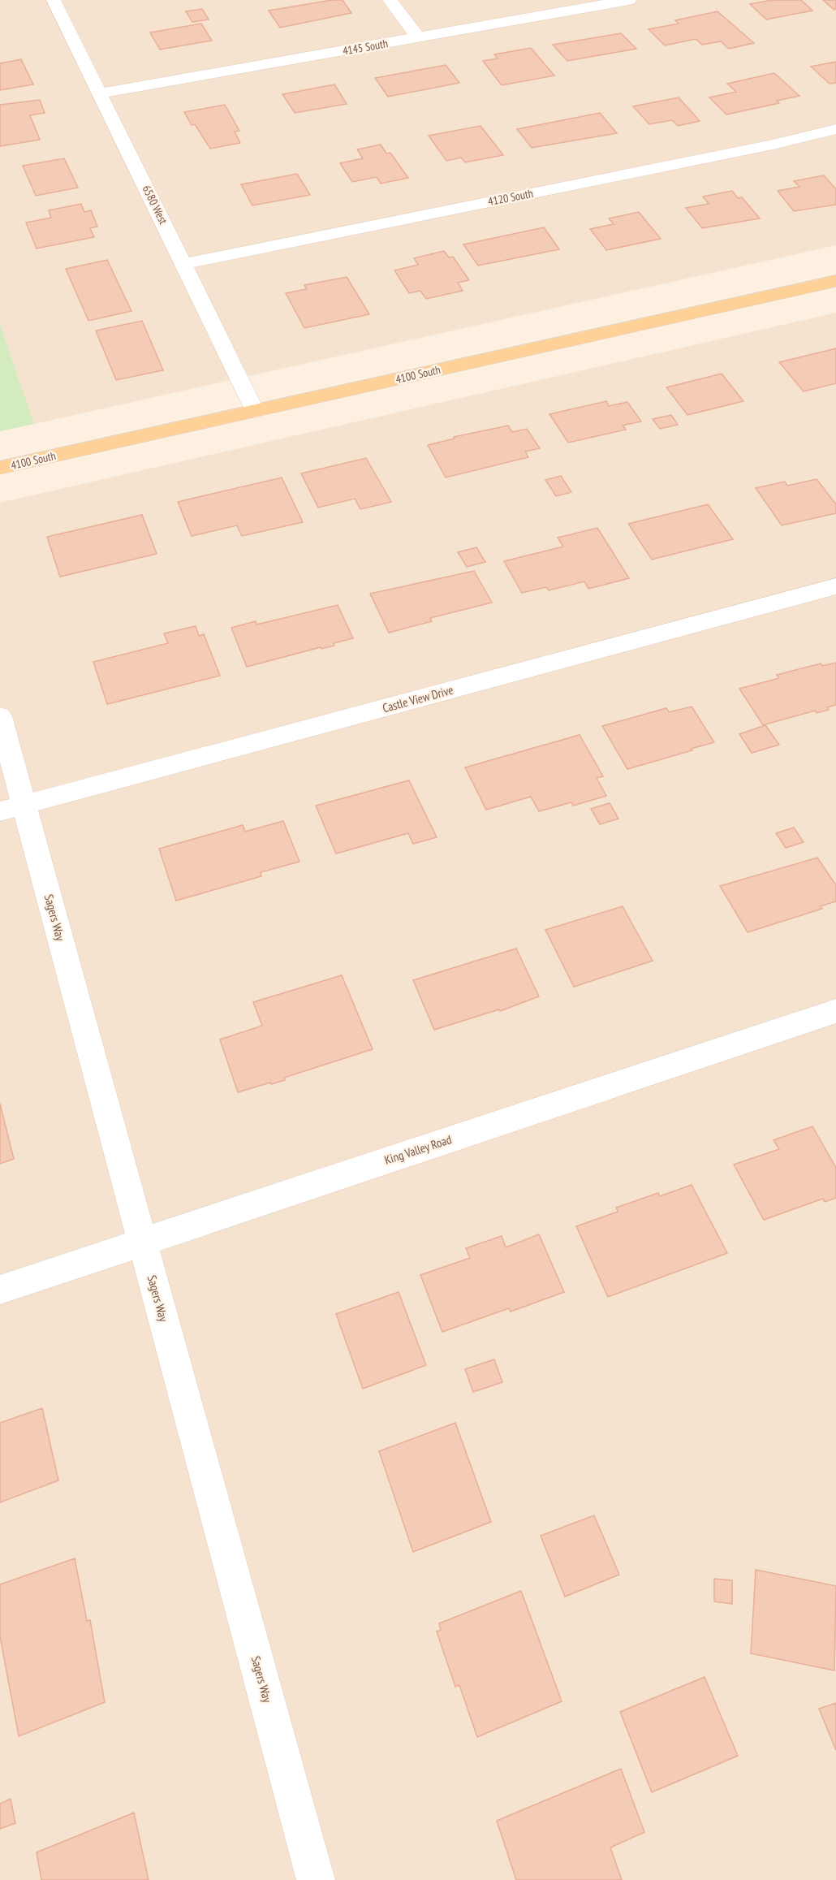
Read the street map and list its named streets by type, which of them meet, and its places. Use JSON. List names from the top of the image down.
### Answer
{
  "streets": {
    "main road": ["4100 South"],
    "street": [
      "4145 South",
      "4120 South",
      "6580 West",
      "Castle View Drive",
      "Sagers Way",
      "King Valley Road"
    ]
  },
  "crossings": [
    ["4145 South", "6580 West"],
    ["4120 South", "6580 West"],
    ["6580 West", "4100 South"],
    ["Castle View Drive", "Sagers Way"],
    ["Sagers Way", "King Valley Road"]
  ]
}
